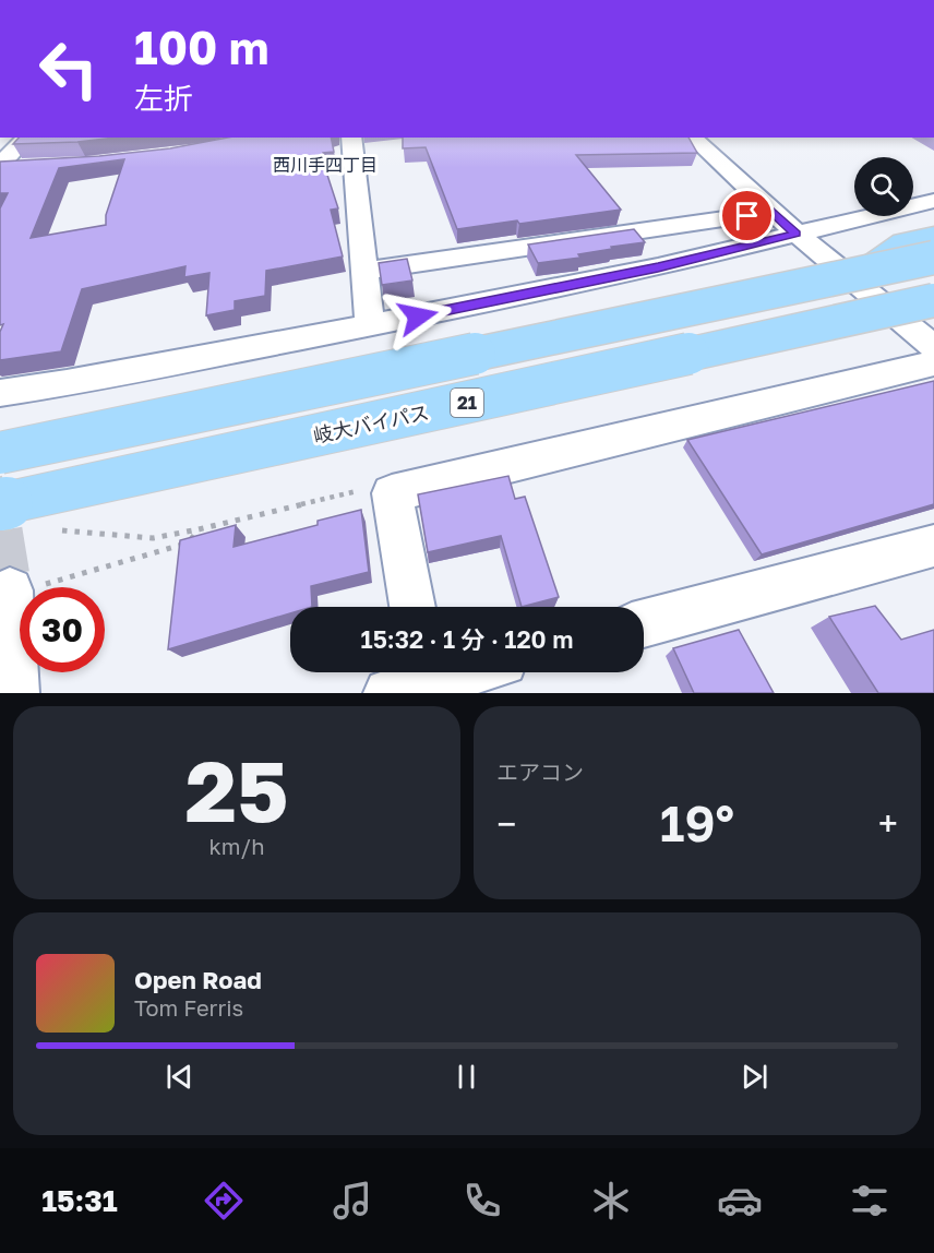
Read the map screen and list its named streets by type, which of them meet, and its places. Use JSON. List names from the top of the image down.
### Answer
{
  "streets": {
    "highway": ["21", "岐大バイパス"]
  },
  "districts": ["西川手四丁目"],
  "page": {
    "turn": ["100 m", "左折"],
    "limit": "30",
    "trip": "15:32 · 1 分 · 120 m",
    "tile": [
      ["25", "km/h"],
      "エアコン"
    ],
    "heat": ["−", "19°", "+"],
    "song": ["Open Road", "Tom Ferris"],
    "tabs": "15:31"
  }
}
